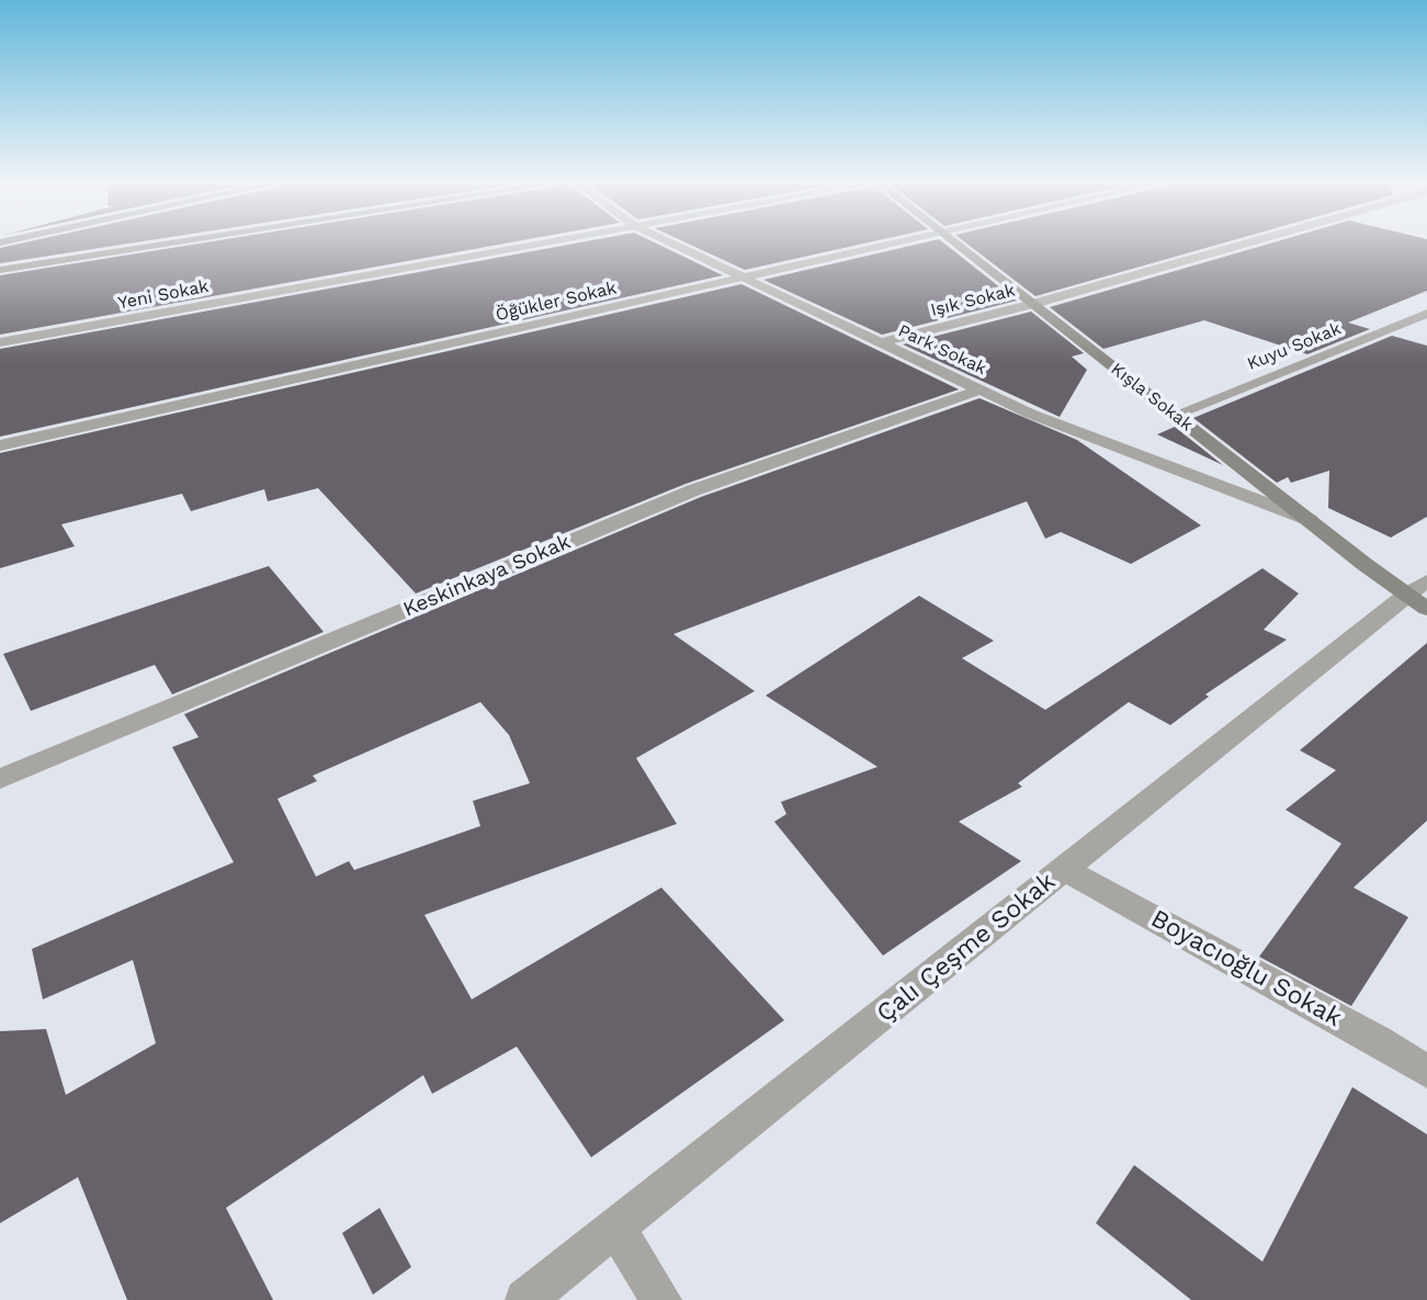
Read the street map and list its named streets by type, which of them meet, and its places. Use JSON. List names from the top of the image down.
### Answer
{
  "streets": {
    "street": [
      "Yeni Sokak",
      "Işık Sokak",
      "Öğükler Sokak",
      "Kuyu Sokak",
      "Park Sokak",
      "Kışla Sokak",
      "Keskinkaya Sokak",
      "Çalı Çeşme Sokak",
      "Boyacıoğlu Sokak"
    ]
  },
  "crossings": [
    ["Işık Sokak", "Park Sokak"],
    ["Işık Sokak", "Kışla Sokak"],
    ["Öğükler Sokak", "Park Sokak"],
    ["Kuyu Sokak", "Kışla Sokak"],
    ["Park Sokak", "Kışla Sokak"],
    ["Park Sokak", "Keskinkaya Sokak"],
    ["Kışla Sokak", "Çalı Çeşme Sokak"],
    ["Çalı Çeşme Sokak", "Boyacıoğlu Sokak"]
  ]
}
